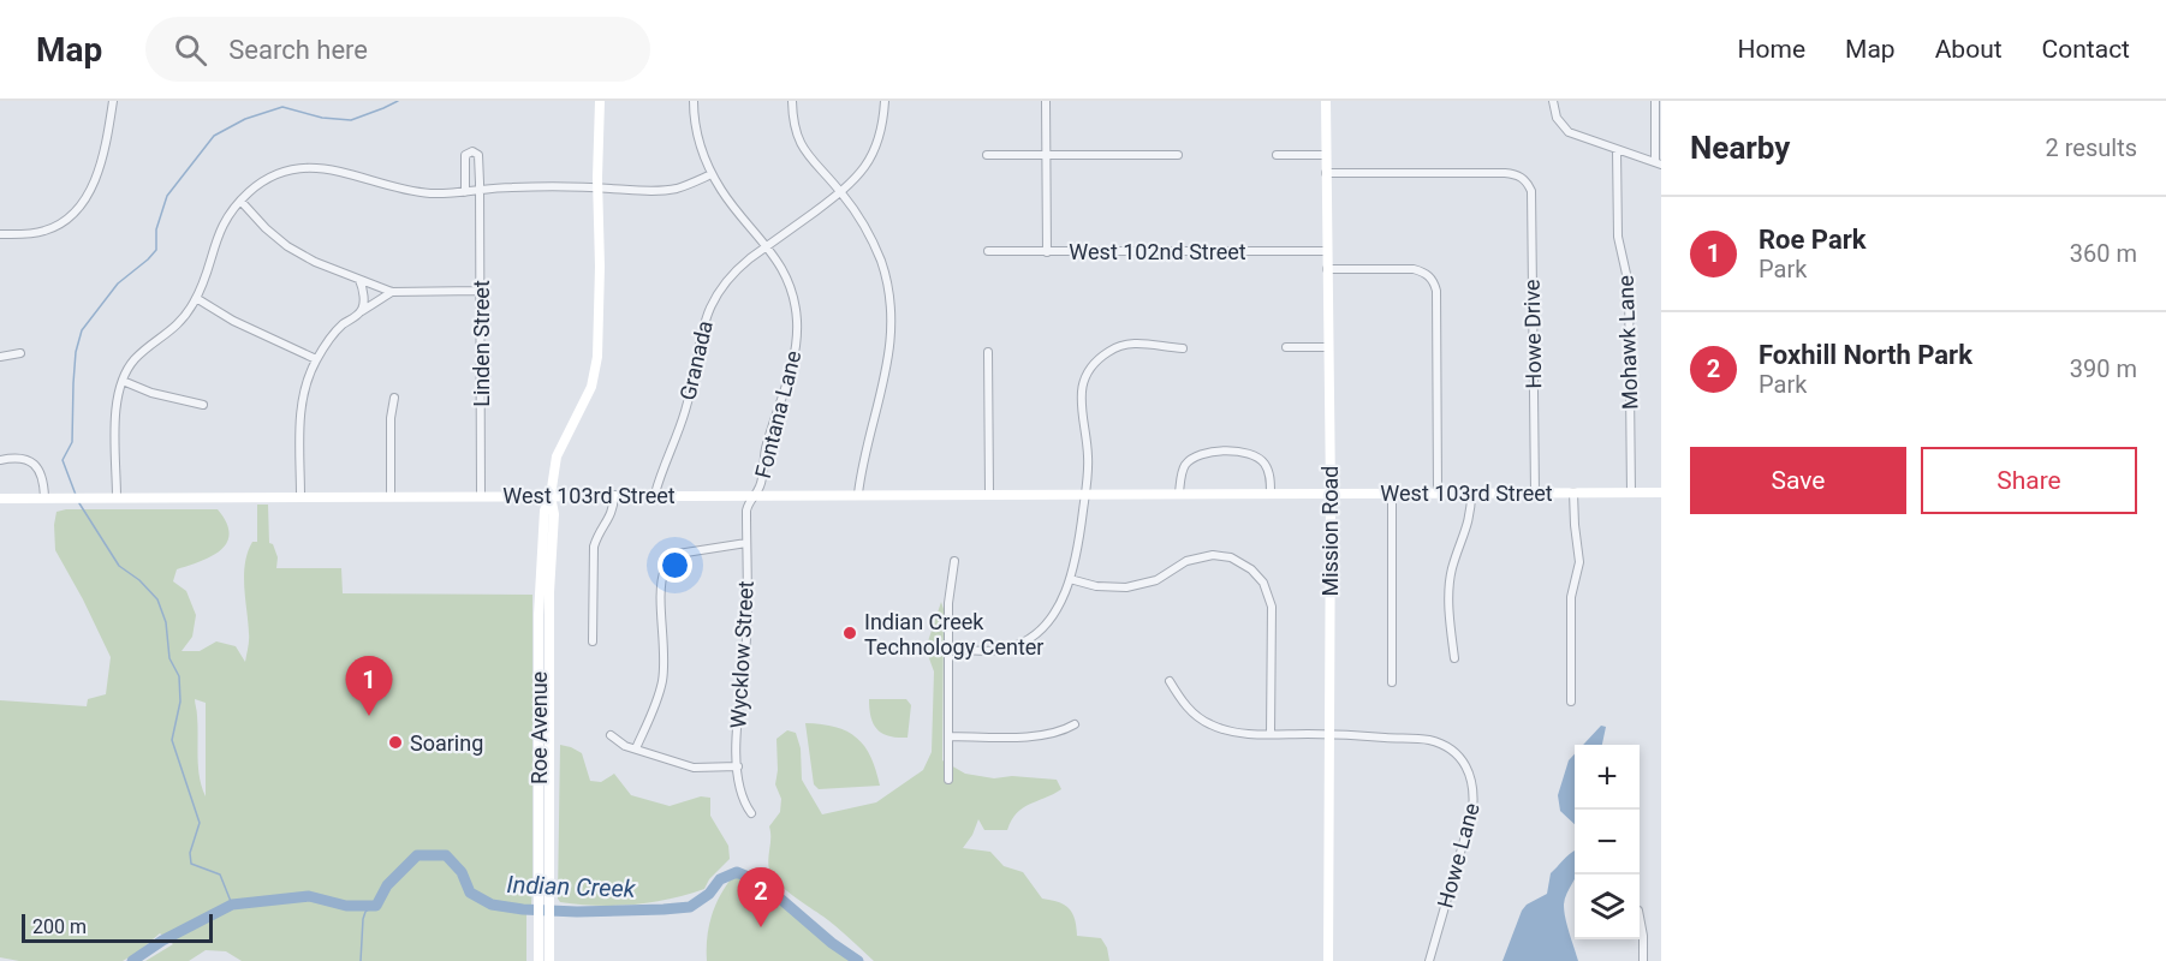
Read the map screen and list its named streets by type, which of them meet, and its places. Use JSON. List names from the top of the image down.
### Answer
{
  "streets": {
    "main road": ["West 103rd Street", "Mission Road", "Roe Avenue"],
    "street": [
      "West 102nd Street",
      "Howe Drive",
      "Mohawk Lane",
      "Linden Street",
      "Granada",
      "Fontana Lane",
      "Wycklow Street",
      "Howe Lane"
    ]
  },
  "crossings": [
    ["West 102nd Street", "Mission Road"],
    ["Howe Drive", "West 103rd Street"],
    ["Howe Drive", "Mission Road"],
    ["Mohawk Lane", "West 103rd Street"],
    ["Linden Street", "West 103rd Street"],
    ["Granada", "Fontana Lane"],
    ["Granada", "West 103rd Street"],
    ["Fontana Lane", "West 103rd Street"],
    ["Fontana Lane", "Wycklow Street"],
    ["West 103rd Street", "Mission Road"],
    ["West 103rd Street", "Wycklow Street"],
    ["West 103rd Street", "Roe Avenue"],
    ["Mission Road", "Howe Lane"]
  ],
  "water": ["Indian Creek"],
  "places": ["Indian Creek Technology Center", "Soaring"],
  "scale_bar": "200 m",
  "page": {
    "header": "Map",
    "search": "Search here",
    "nav": [
      "Home",
      "Map",
      "About",
      "Contact"
    ],
    "heading": ["Nearby", "2 results"],
    "list": [
      {
        "mark": "1",
        "name": "Roe Park",
        "note": "Park",
        "value": "360 m"
      },
      {
        "mark": "2",
        "name": "Foxhill North Park",
        "note": "Park",
        "value": "390 m"
      }
    ],
    "buttons": ["Save", "Share"],
    "pins": ["1", "2"],
    "map_buttons": ["+", "−"],
    "scale": "200 m"
  }
}
